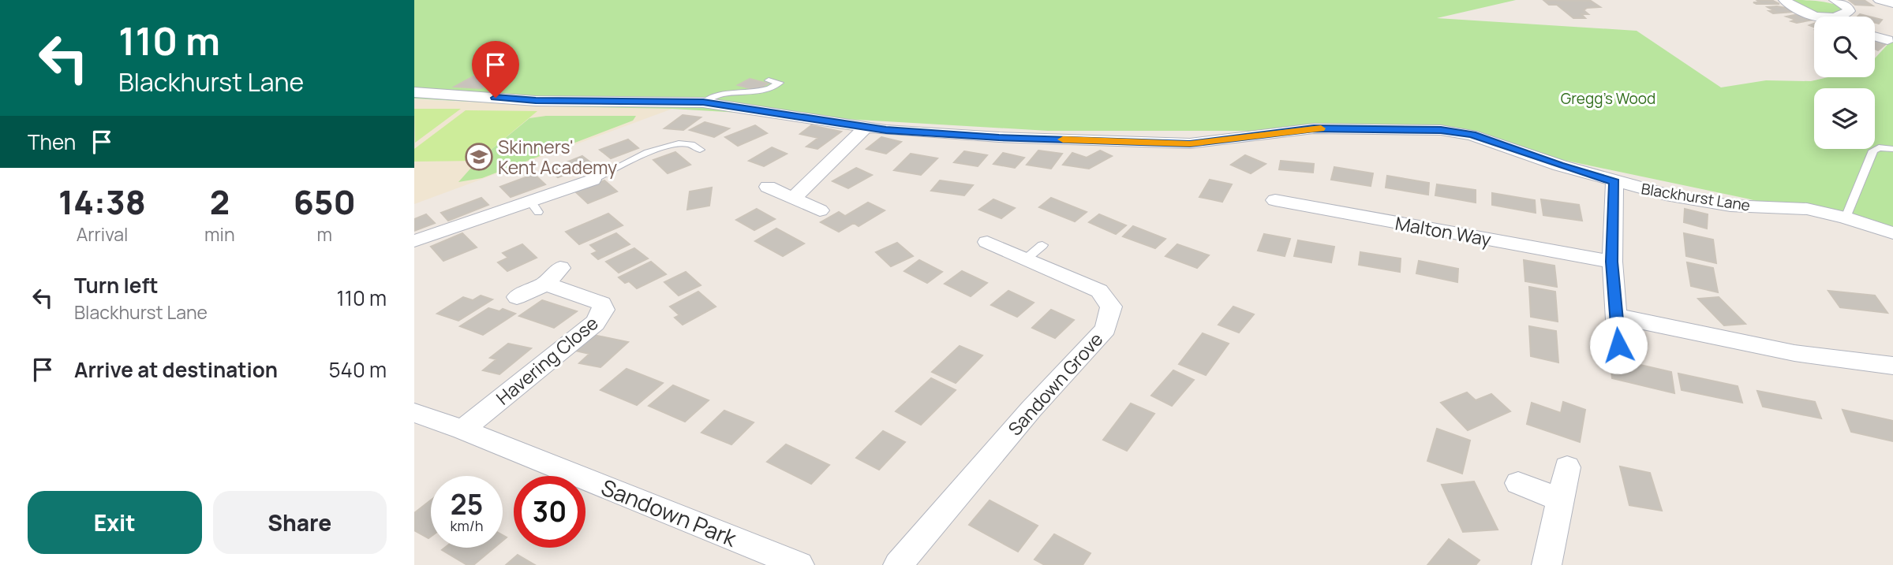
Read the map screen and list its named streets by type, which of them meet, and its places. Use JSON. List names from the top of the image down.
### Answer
{
  "streets": {
    "street": [
      "Blackhurst Lane",
      "Malton Way",
      "Havering Close",
      "Sandown Grove",
      "Sandown Park"
    ]
  },
  "crossings": [
    ["Havering Close", "Sandown Park"]
  ],
  "parks": ["Gregg's Wood"],
  "places": {
    "school or university": ["Skinners' Kent Academy"]
  },
  "page": {
    "turn": ["110 m", "Blackhurst Lane"],
    "then": "Then",
    "eta": [
      "14:38",
      "Arrival",
      "2",
      "min",
      "650",
      "m"
    ],
    "list": [
      {
        "name": "Turn left",
        "note": "Blackhurst Lane",
        "value": "110 m"
      },
      {
        "name": "Arrive at destination",
        "value": "540 m"
      }
    ],
    "speed": "25 km/h",
    "limit": "30",
    "buttons": ["Exit", "Share"]
  }
}
